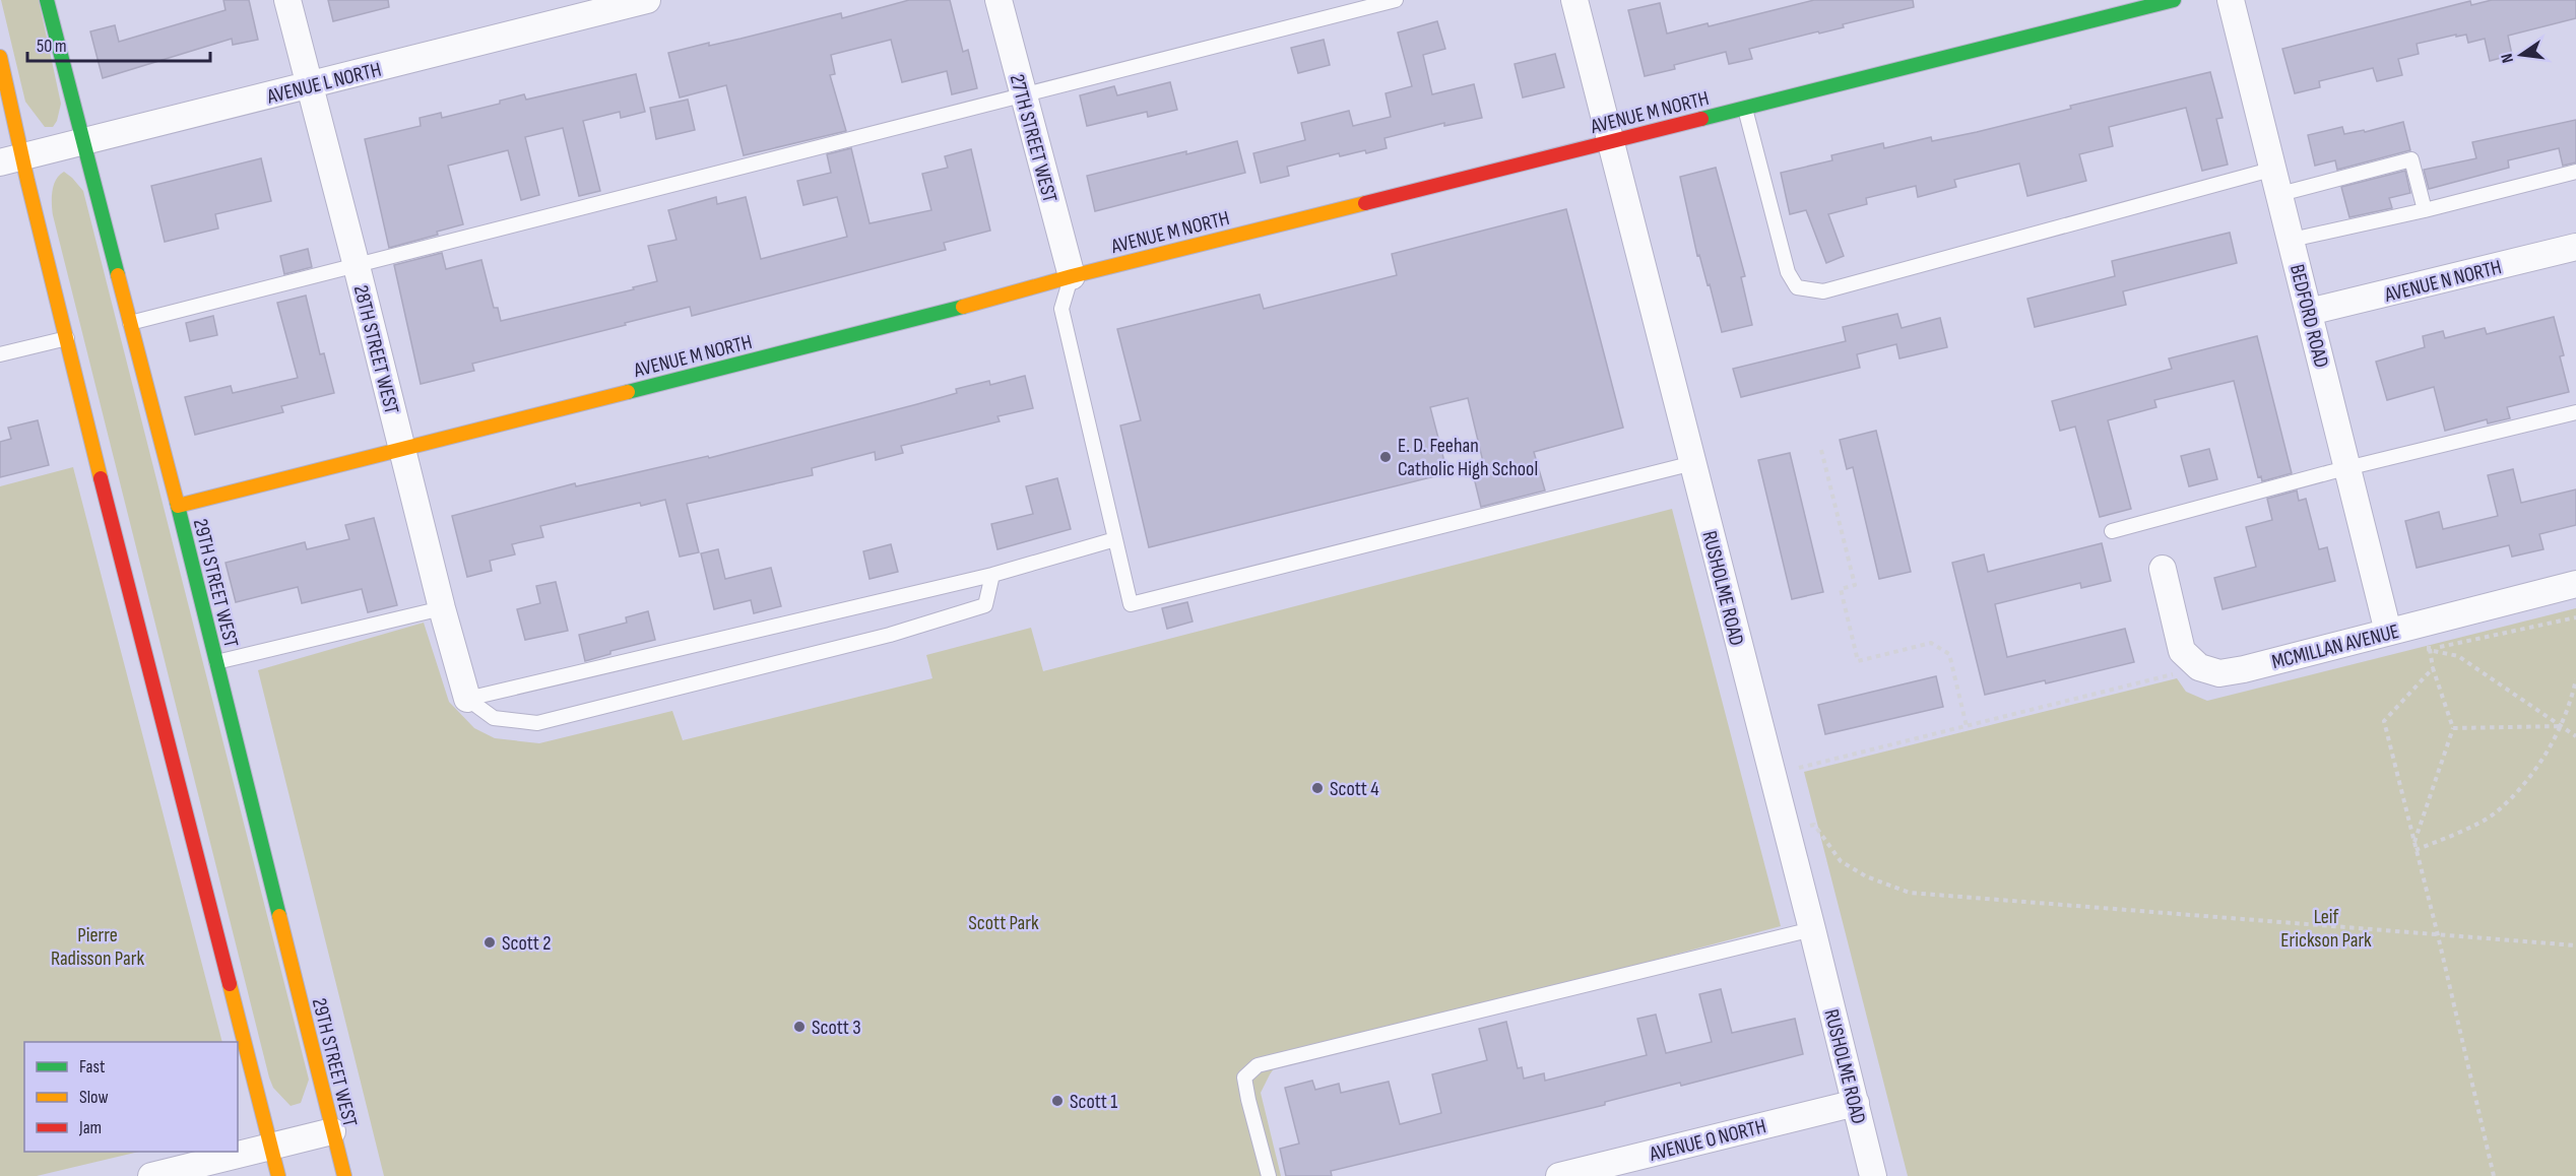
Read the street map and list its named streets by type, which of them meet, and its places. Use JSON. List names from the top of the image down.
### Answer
{
  "streets": {
    "street": [
      "AVENUE L NORTH",
      "AVENUE M NORTH",
      "27TH STREET WEST",
      "AVENUE N NORTH",
      "BEDFORD ROAD",
      "28TH STREET WEST",
      "29TH STREET WEST",
      "RUSHOLME ROAD",
      "MCMILLAN AVENUE",
      "AVENUE O NORTH"
    ]
  },
  "crossings": [
    ["AVENUE L NORTH", "28TH STREET WEST"],
    ["AVENUE L NORTH", "29TH STREET WEST"],
    ["AVENUE M NORTH", "27TH STREET WEST"],
    ["AVENUE M NORTH", "28TH STREET WEST"],
    ["AVENUE M NORTH", "29TH STREET WEST"],
    ["AVENUE M NORTH", "RUSHOLME ROAD"],
    ["AVENUE N NORTH", "BEDFORD ROAD"],
    ["BEDFORD ROAD", "MCMILLAN AVENUE"],
    ["RUSHOLME ROAD", "AVENUE O NORTH"]
  ],
  "parks": ["Leif Erickson Park", "Scott Park", "Pierre Radisson Park"],
  "places": [
    "E. D. Feehan Catholic High School",
    "Scott 4",
    "Scott 2",
    "Scott 3",
    "Scott 1"
  ],
  "legend": ["Fast", "Slow", "Jam"],
  "scale_bar": "50 m",
  "north": "left"
}
